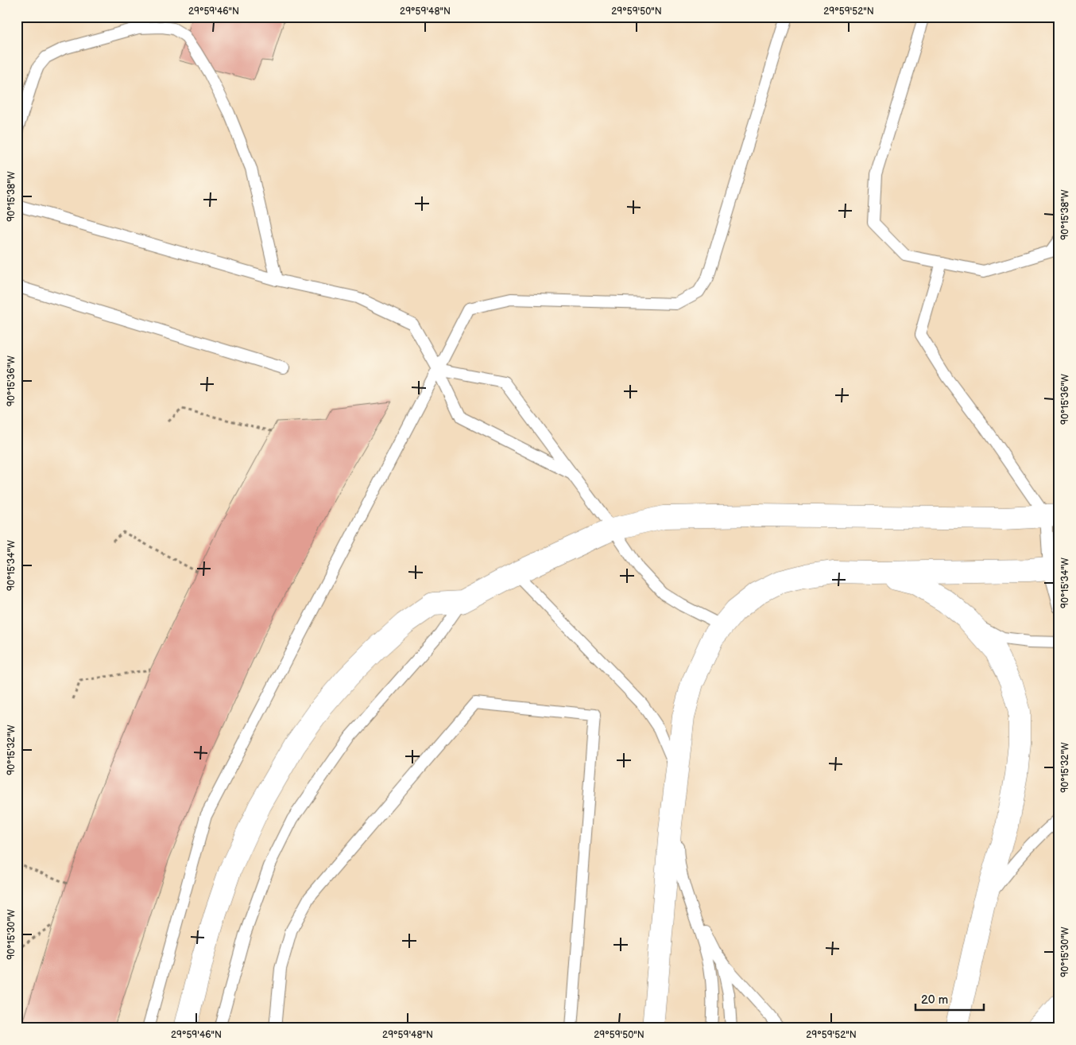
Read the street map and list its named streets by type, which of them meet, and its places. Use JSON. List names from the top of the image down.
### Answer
{
  "scale_bar": "20 m",
  "coordinates": [
    "29°59'46\"N",
    "29°59'48\"N",
    "29°59'50\"N",
    "29°59'52\"N",
    "90°15'38\"W",
    "90°15'36\"W",
    "90°15'34\"W",
    "90°15'32\"W",
    "90°15'30\"W"
  ]
}
